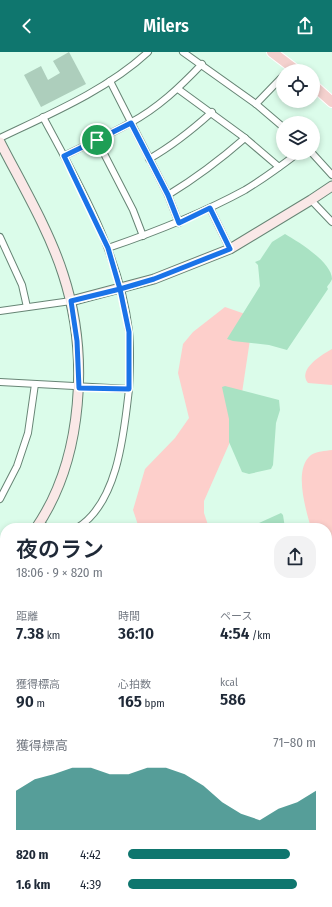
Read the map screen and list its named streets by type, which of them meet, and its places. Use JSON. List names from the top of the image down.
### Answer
{
  "page": {
    "header": "Milers",
    "heading": ["夜のラン", "18:06 · 9 × 820 m"],
    "stats": [
      ["距離", "7.38 km"],
      ["時間", "36:10"],
      ["ペース", "4:54 /km"],
      ["獲得標高", "90 m"],
      ["心拍数", "165 bpm"],
      ["kcal", "586"]
    ],
    "chart": ["獲得標高", "71–80 m"],
    "list": [
      {
        "name": "820 m",
        "note": "4:42"
      },
      {
        "name": "1.6 km",
        "note": "4:39"
      }
    ]
  }
}
